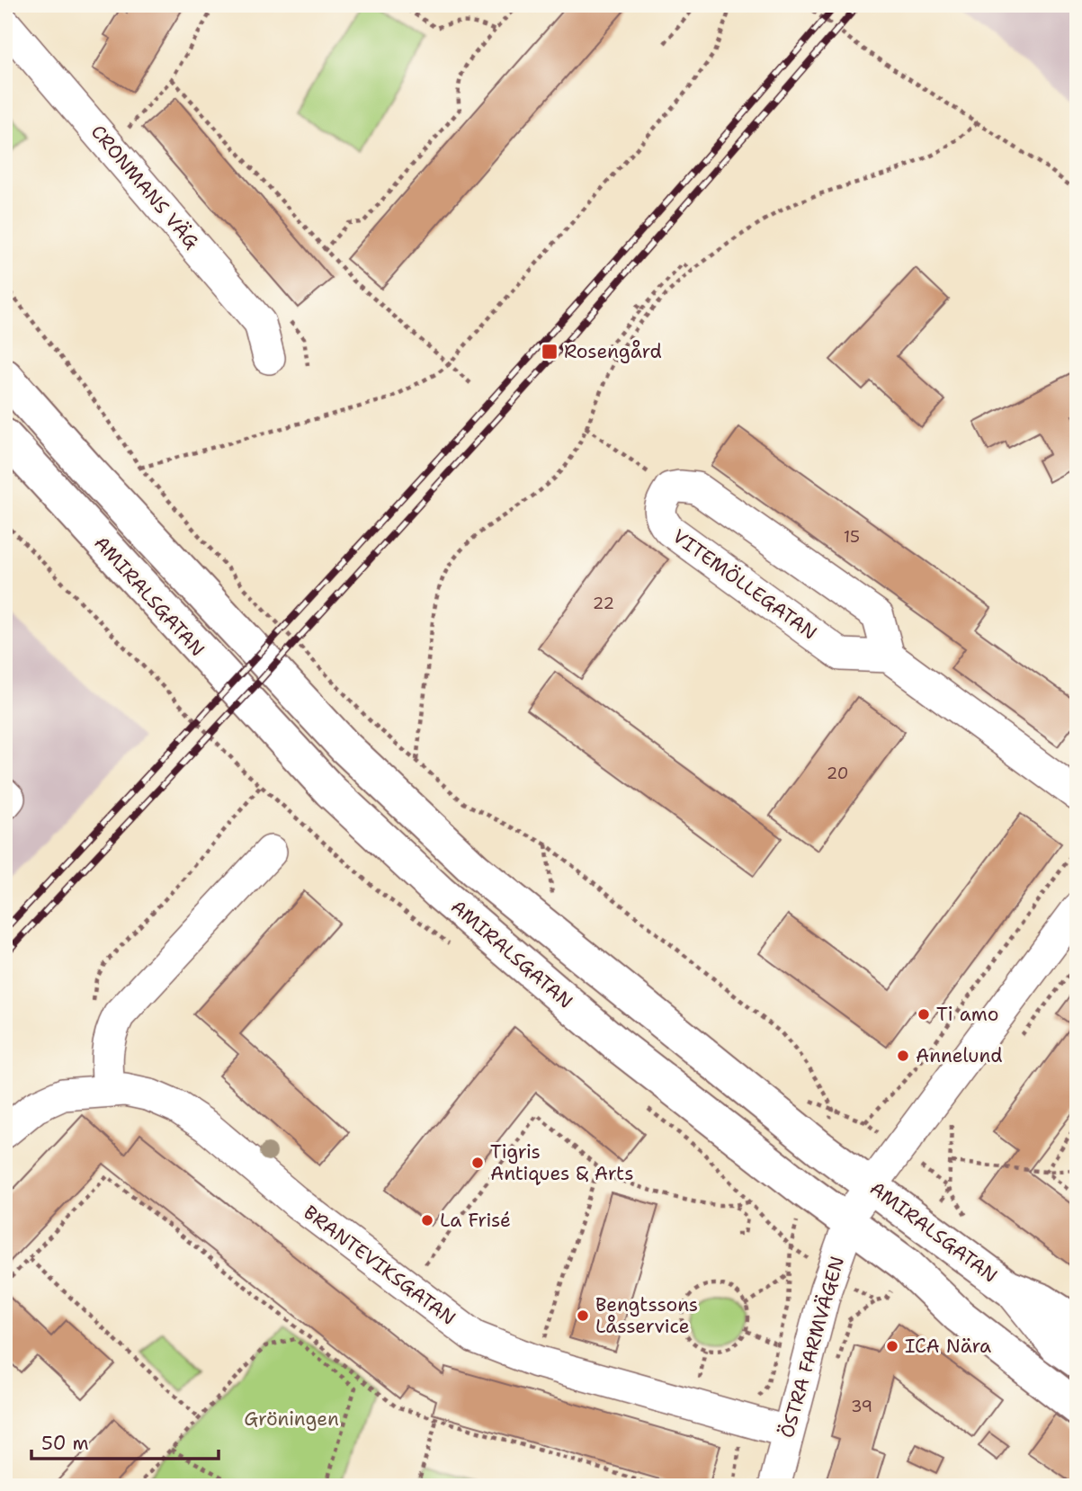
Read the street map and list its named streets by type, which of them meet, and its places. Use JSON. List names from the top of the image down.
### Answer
{
  "streets": {
    "main road": ["AMIRALSGATAN"],
    "street": [
      "CRONMANS VÄG",
      "VITEMÖLLEGATAN",
      "BRANTEVIKSGATAN",
      "ÖSTRA FARMVÄGEN"
    ]
  },
  "crossings": [
    ["AMIRALSGATAN", "ÖSTRA FARMVÄGEN"],
    ["BRANTEVIKSGATAN", "ÖSTRA FARMVÄGEN"]
  ],
  "parks": ["Gröningen"],
  "places": {
    "transit": ["Rosengård"],
    "other": [
      "Ti amo",
      "Annelund",
      "Tigris Antiques & Arts",
      "La Frisé",
      "Bengtssons Låsservice",
      "ICA Nära"
    ]
  },
  "house_numbers": [
    "15",
    "22",
    "20",
    "39"
  ],
  "scale_bar": "50 m"
}
